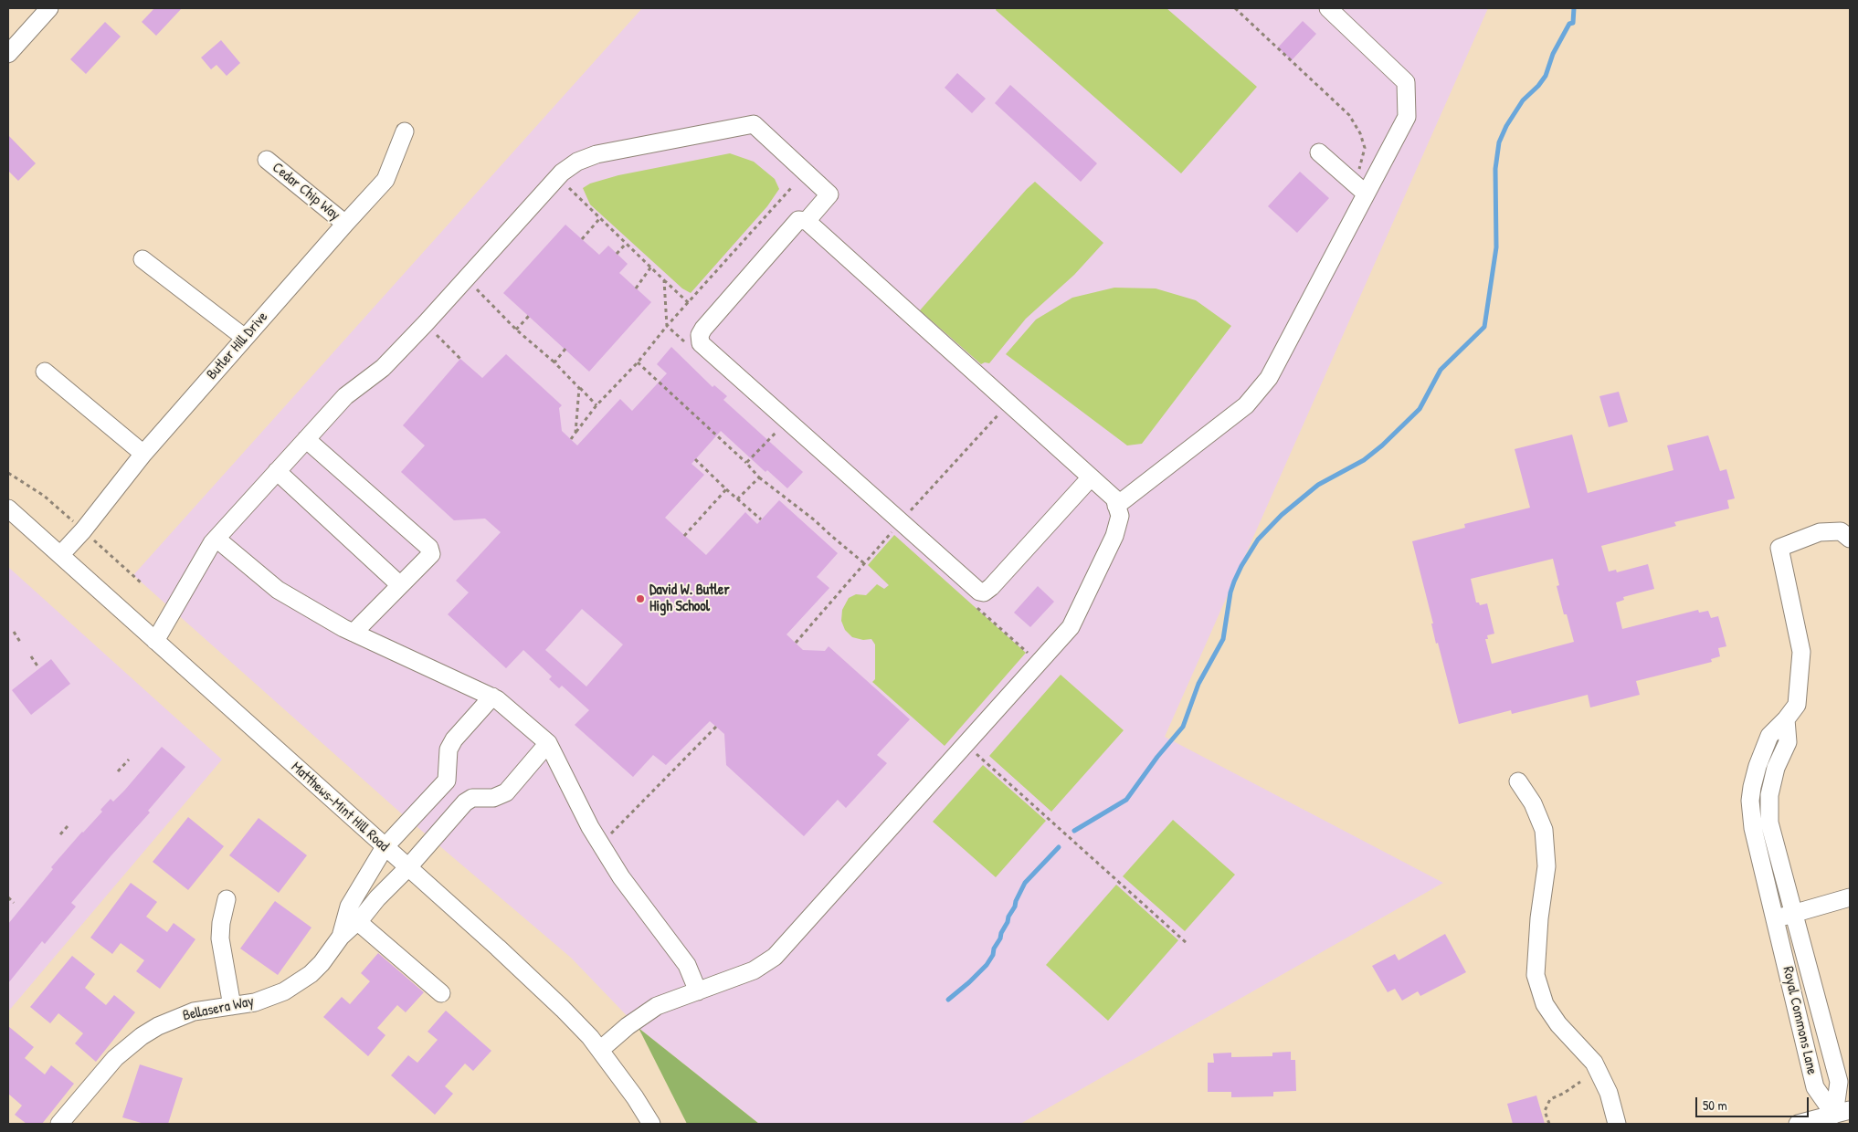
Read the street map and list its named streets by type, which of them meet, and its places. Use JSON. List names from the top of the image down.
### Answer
{
  "streets": {
    "street": [
      "Cedar Chip Way",
      "Butler Hill Drive",
      "Matthews-Mint Hill Road",
      "Bellasera Way",
      "Royal Commons Lane"
    ]
  },
  "crossings": [
    ["Cedar Chip Way", "Butler Hill Drive"],
    ["Butler Hill Drive", "Matthews-Mint Hill Road"],
    ["Matthews-Mint Hill Road", "Bellasera Way"]
  ],
  "places": ["David W. Butler High School"],
  "scale_bar": "50 m"
}
